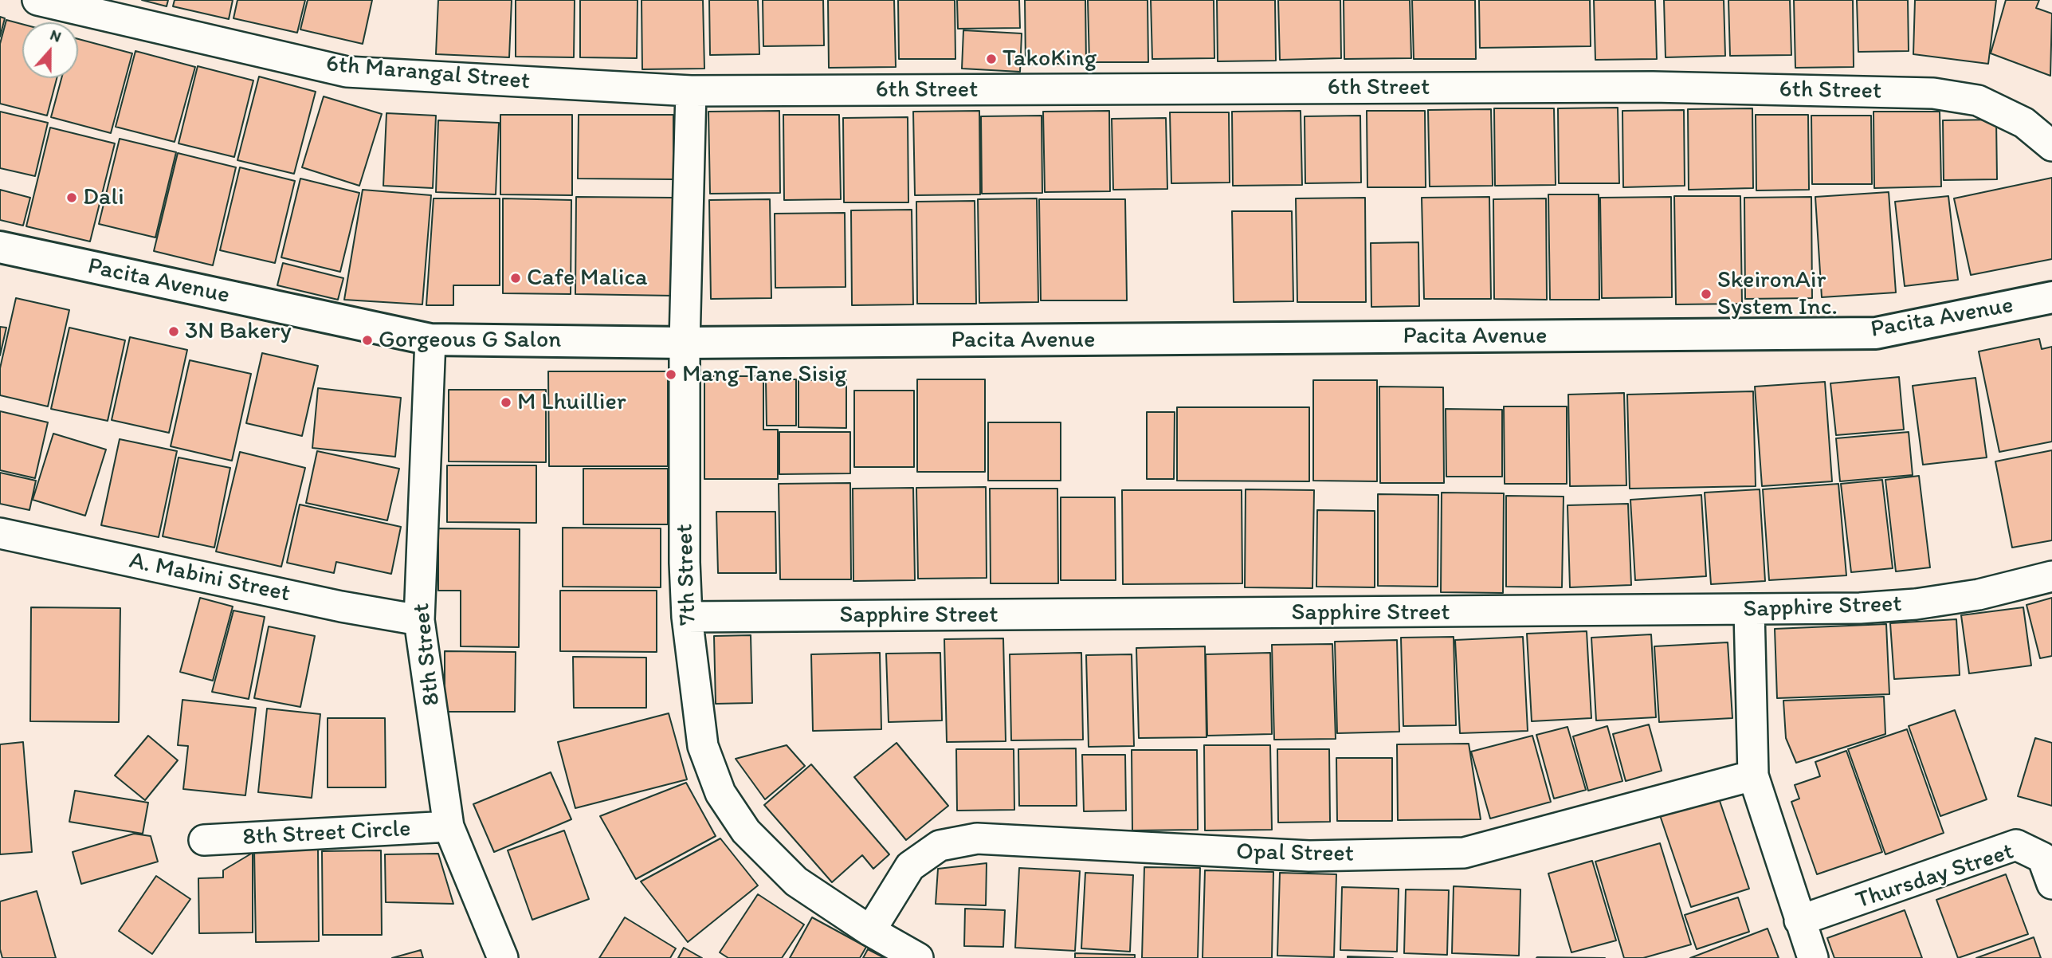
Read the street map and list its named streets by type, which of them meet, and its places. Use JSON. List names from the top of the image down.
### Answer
{
  "streets": {
    "main road": ["Pacita Avenue"],
    "street": [
      "6th Marangal Street",
      "6th Street",
      "7th Street",
      "A. Mabini Street",
      "Sapphire Street",
      "8th Street",
      "8th Street Circle",
      "Opal Street",
      "Thursday Street"
    ]
  },
  "crossings": [
    ["6th Marangal Street", "6th Street"],
    ["6th Marangal Street", "7th Street"],
    ["6th Street", "7th Street"],
    ["Pacita Avenue", "7th Street"],
    ["Pacita Avenue", "8th Street"],
    ["7th Street", "Sapphire Street"],
    ["7th Street", "Opal Street"],
    ["A. Mabini Street", "8th Street"],
    ["8th Street", "8th Street Circle"]
  ],
  "places": [
    "TakoKing",
    "Dali",
    "Cafe Malica",
    "SkeironAir System Inc.",
    "3N Bakery",
    "Gorgeous G Salon",
    "Mang Tane Sisig",
    "M Lhuillier"
  ],
  "north": "top"
}
